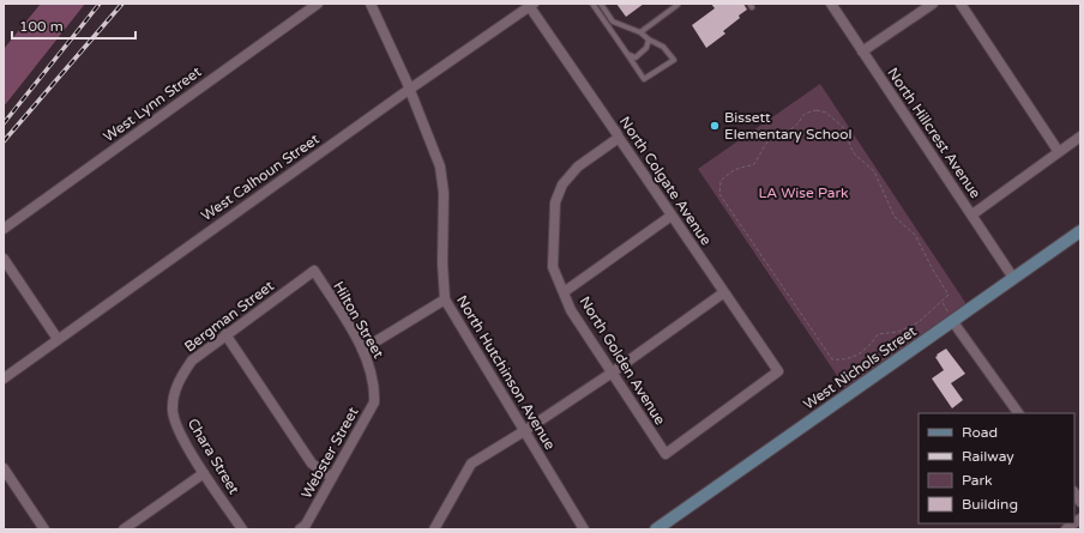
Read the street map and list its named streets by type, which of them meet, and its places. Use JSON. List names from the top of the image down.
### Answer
{
  "streets": {
    "street": [
      "West Lynn Street",
      "North Hillcrest Avenue",
      "West Calhoun Street",
      "North Colgate Avenue",
      "Bergman Street",
      "Hilton Street",
      "North Golden Avenue",
      "West Nichols Street",
      "North Hutchinson Avenue",
      "Webster Street",
      "Chara Street"
    ]
  },
  "crossings": [
    ["North Hillcrest Avenue", "West Nichols Street"],
    ["West Calhoun Street", "North Colgate Avenue"],
    ["West Calhoun Street", "North Hutchinson Avenue"],
    ["North Colgate Avenue", "North Golden Avenue"],
    ["Bergman Street", "Hilton Street"],
    ["Bergman Street", "Chara Street"],
    ["Hilton Street", "Webster Street"]
  ],
  "parks": ["LA Wise Park"],
  "places": ["Bissett Elementary School"],
  "legend": [
    "Road",
    "Railway",
    "Park",
    "Building"
  ],
  "scale_bar": "100 m"
}
